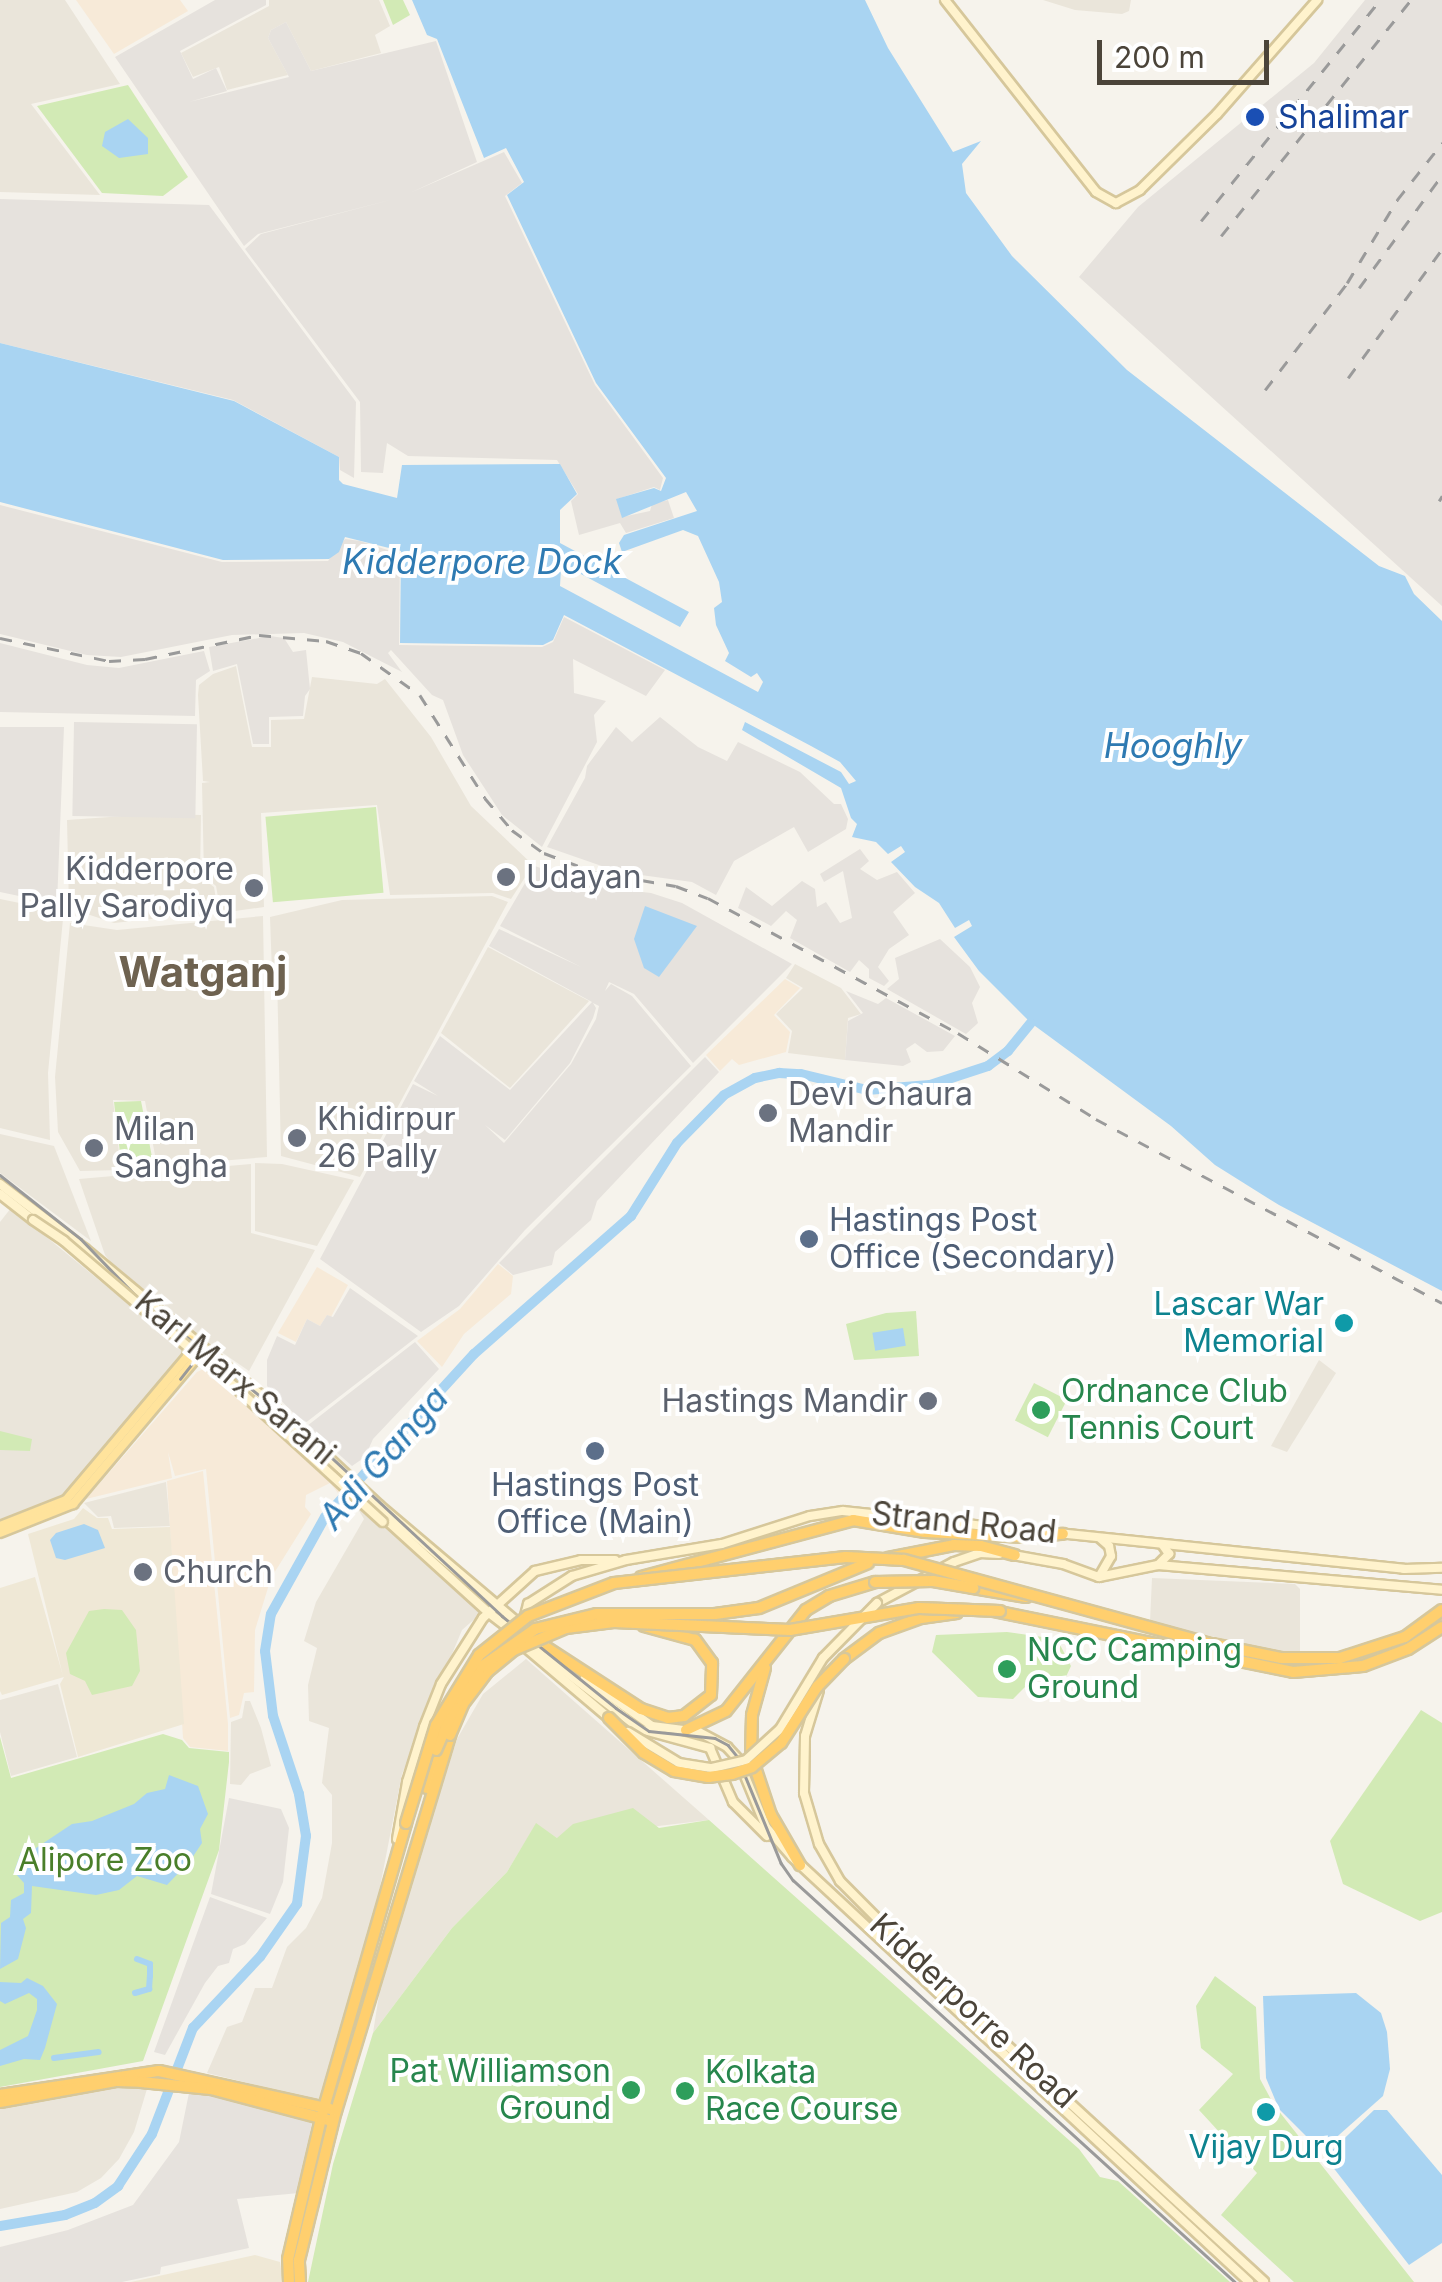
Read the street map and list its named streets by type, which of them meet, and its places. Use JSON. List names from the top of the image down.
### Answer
{
  "streets": {
    "main road": ["Karl Marx Sarani", "Strand Road", "Kidderporre Road"]
  },
  "districts": ["Watganj"],
  "water": ["Kidderpore Dock", "Hooghly", "Adi Ganga"],
  "parks": ["Alipore Zoo"],
  "places": [
    "Shalimar",
    "Udayan",
    "Kidderpore Pally Sarodiyq",
    "Devi Chaura Mandir",
    "Khidirpur 26 Pally",
    "Milan Sangha",
    "Hastings Post Office (Secondary)",
    "Lascar War Memorial",
    "Hastings Mandir",
    "Ordnance Club Tennis Court",
    "Hastings Post Office (Main)",
    "Church",
    "NCC Camping Ground",
    "Pat Williamson Ground",
    "Kolkata Race Course",
    "Vijay Durg"
  ],
  "scale_bar": "200 m"
}
